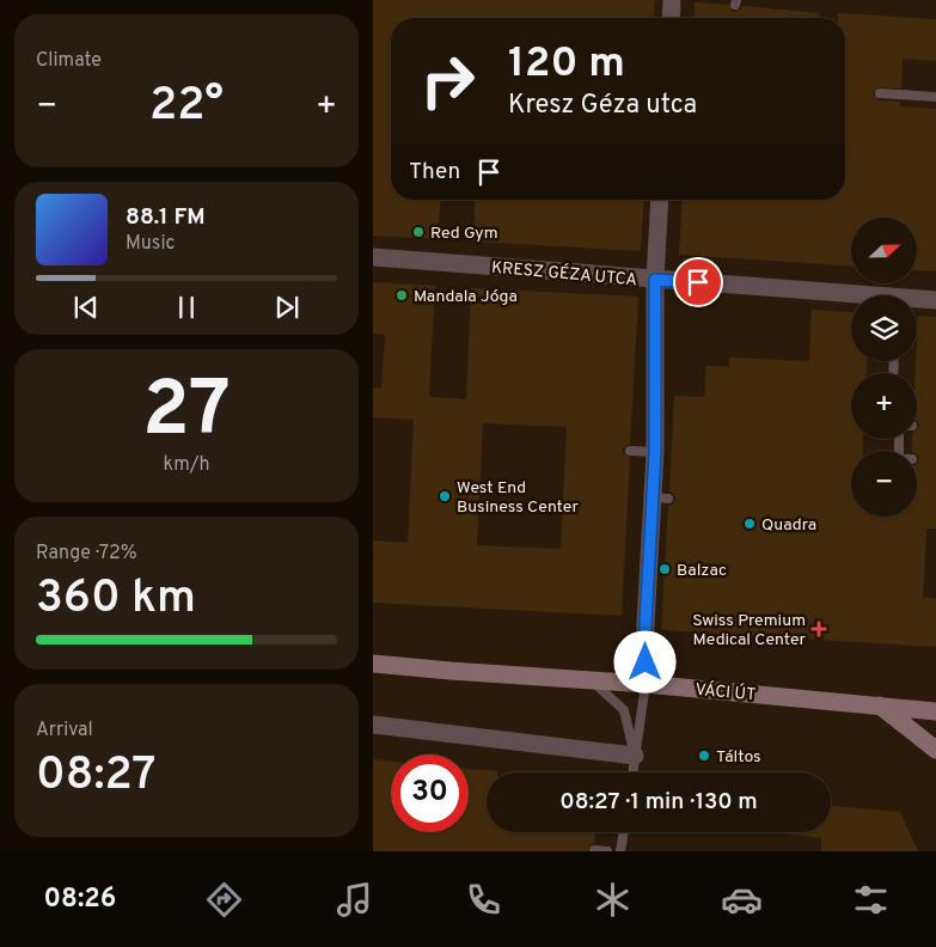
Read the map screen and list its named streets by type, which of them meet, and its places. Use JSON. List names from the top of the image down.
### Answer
{
  "streets": {
    "main road": ["VÁCI ÚT"],
    "street": ["KRESZ GÉZA UTCA"]
  },
  "places": {
    "other": [
      "Red Gym",
      "Mandala Jóga",
      "West End Business Center",
      "Quadra",
      "Balzac",
      "Táltos"
    ],
    "health": ["Swiss Premium Medical Center"]
  },
  "north": "right",
  "page": {
    "tile": [
      "Climate",
      ["27", "km/h"],
      ["Range · 72%", "360 km"],
      ["Arrival", "08:27"]
    ],
    "turn": ["120 m", "Kresz Géza utca"],
    "heat": ["−", "22°", "+"],
    "then": "Then",
    "song": ["88.1 FM", "Music"],
    "map_buttons": ["+", "−"],
    "limit": "30",
    "trip": "08:27 · 1 min · 130 m",
    "tabs": "08:26"
  }
}
